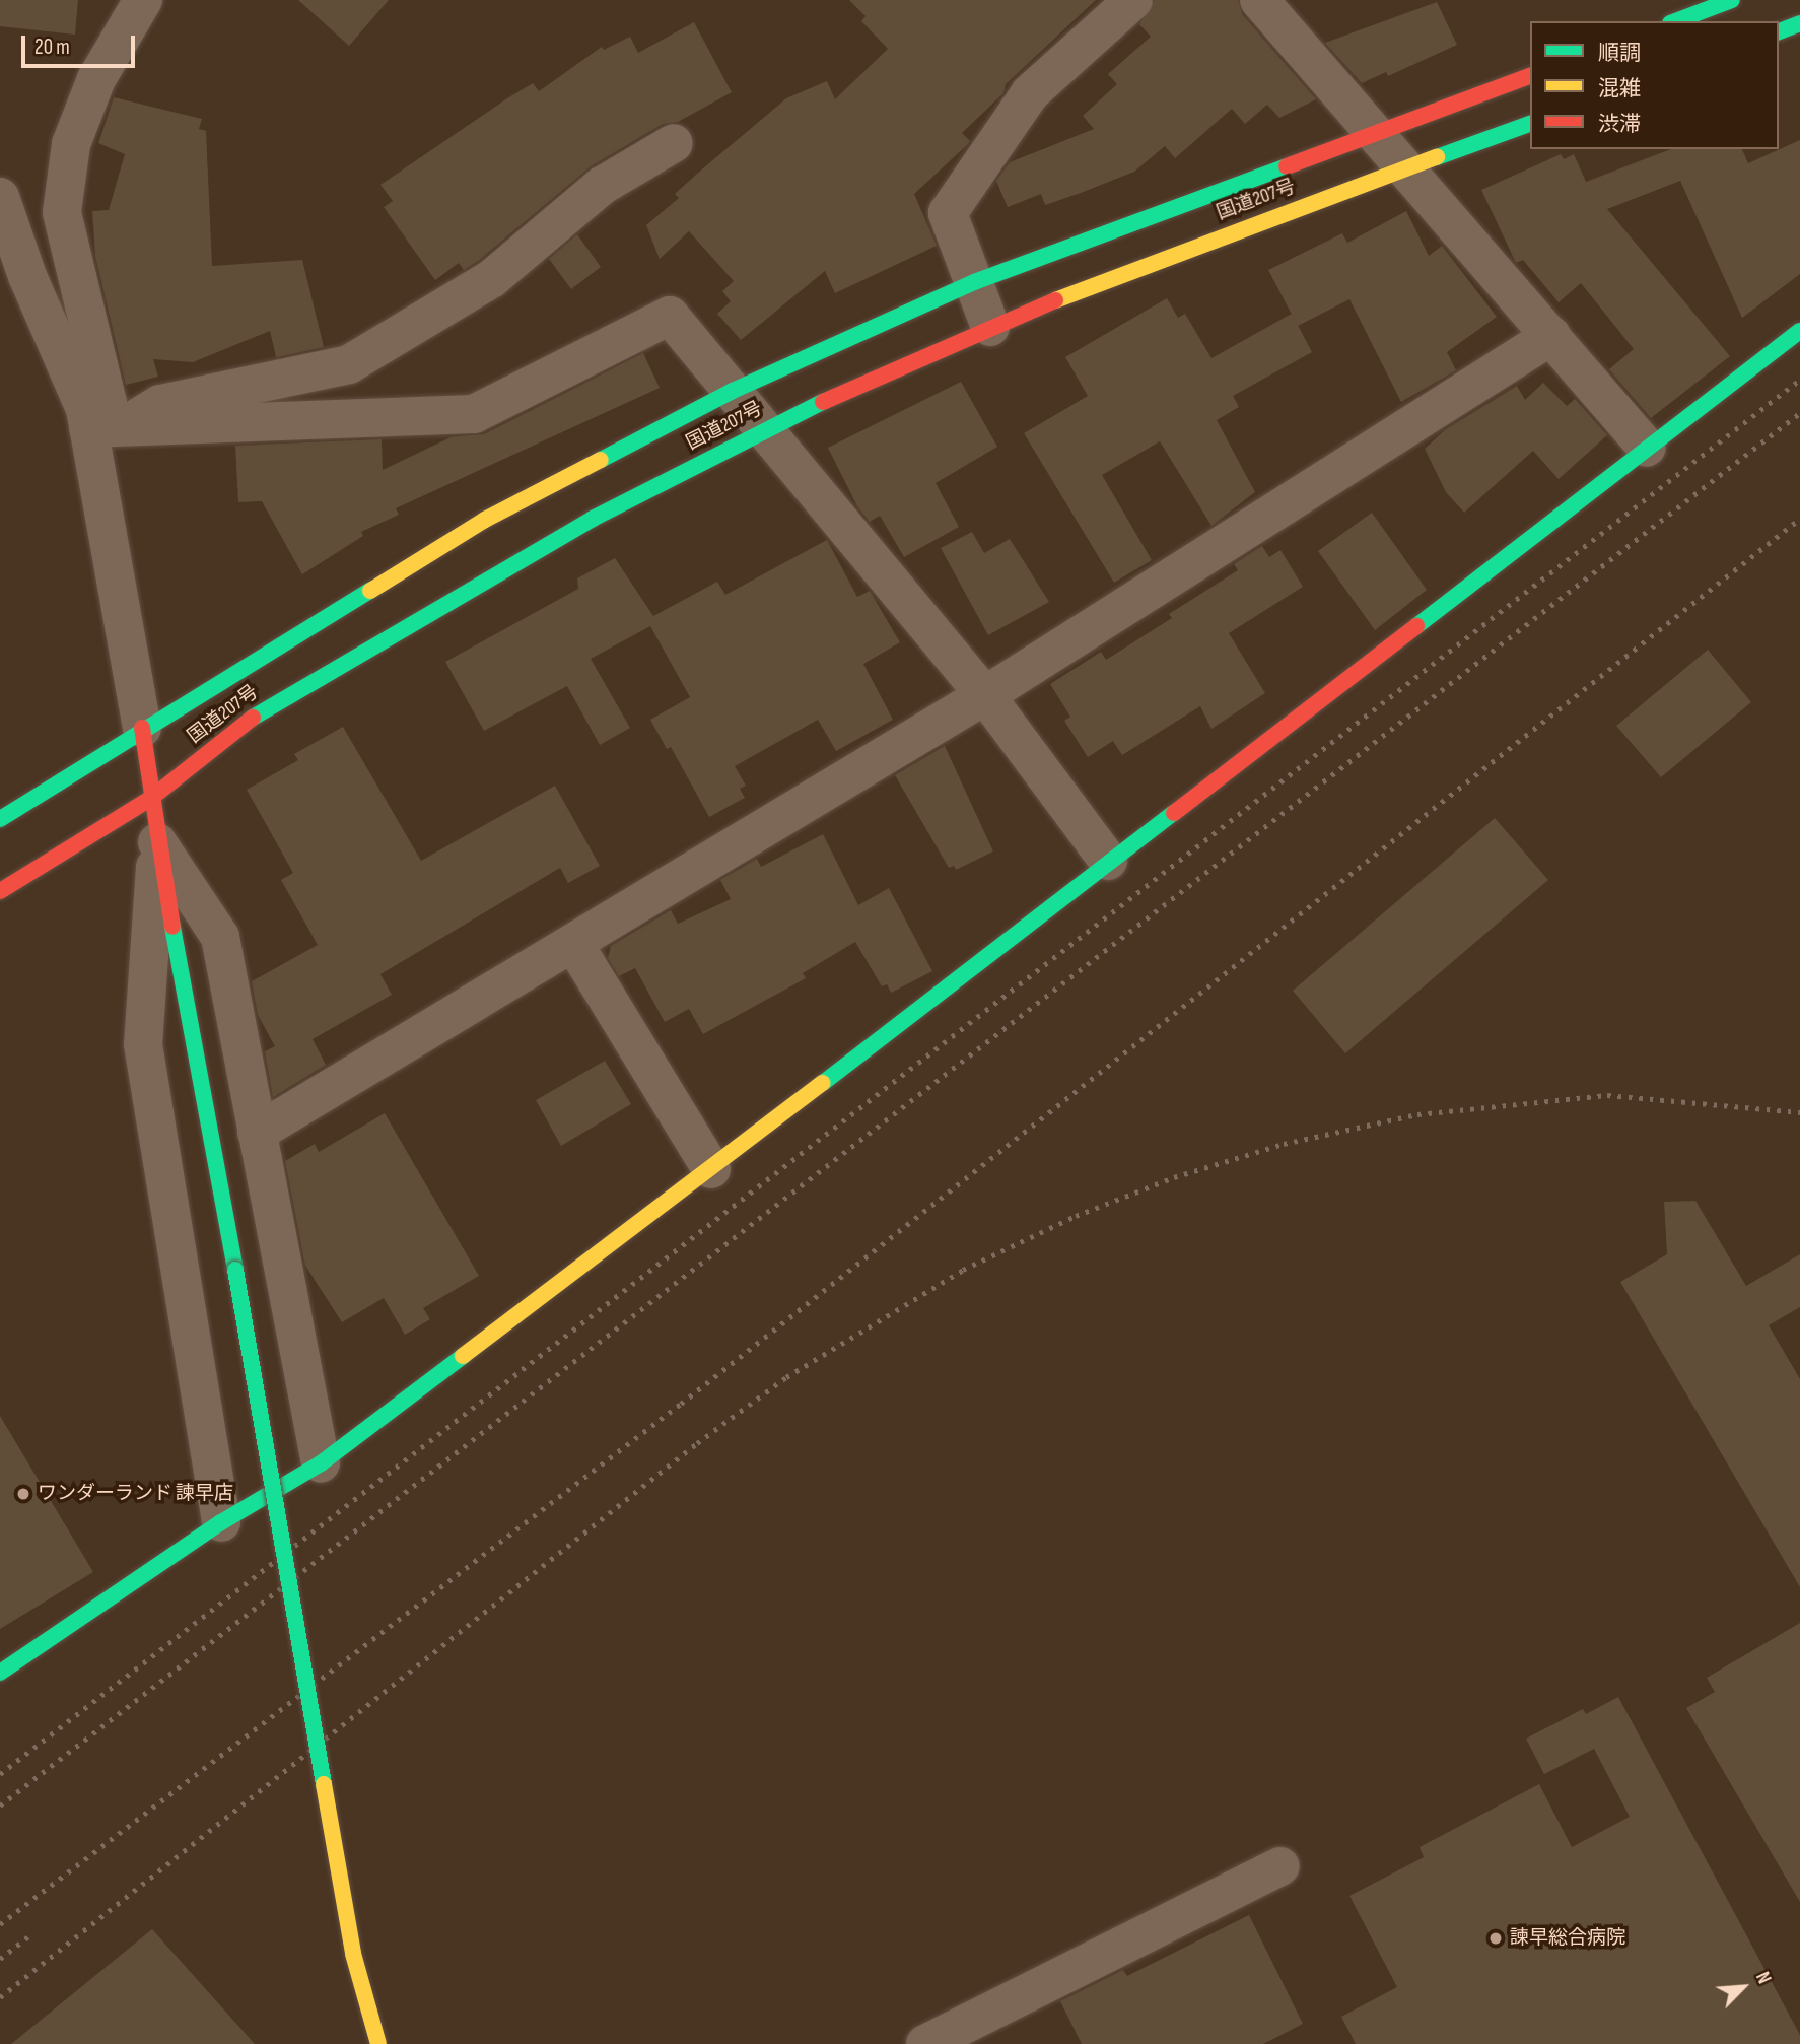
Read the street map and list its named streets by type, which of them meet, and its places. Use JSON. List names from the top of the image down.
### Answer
{
  "streets": {
    "street": ["国道207号"]
  },
  "places": ["ワンダーランド 諫早店", "諫早総合病院"],
  "legend": ["順調", "混雑", "渋滞"],
  "scale_bar": "20 m",
  "north": "top right"
}
